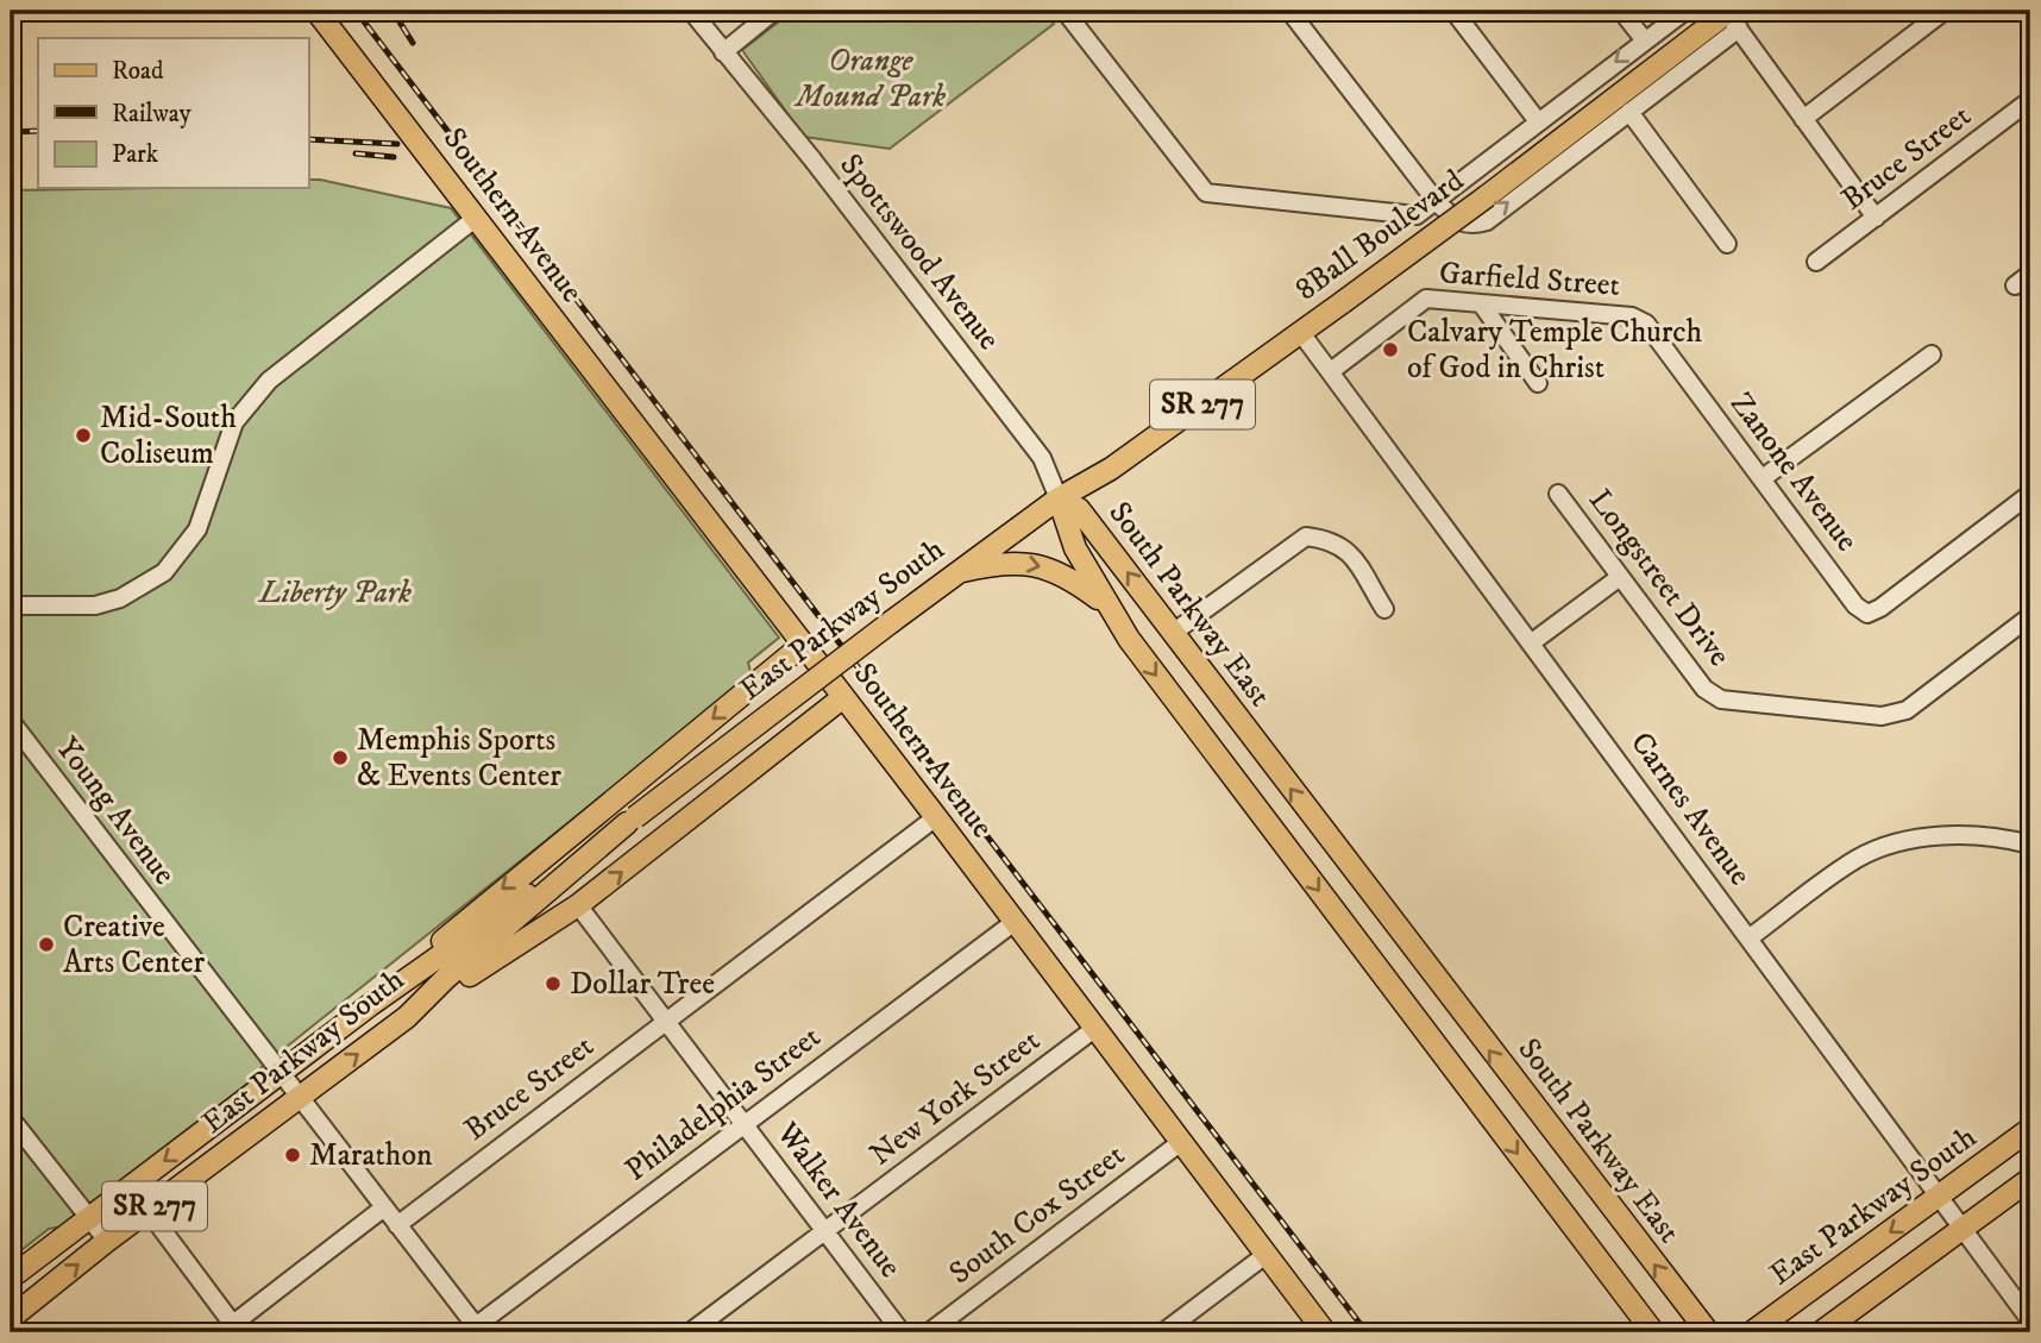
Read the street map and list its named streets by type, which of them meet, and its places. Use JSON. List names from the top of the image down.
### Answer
{
  "streets": {
    "main road": [
      "Southern Avenue",
      "8Ball Boulevard",
      "SR 277",
      "South Parkway East",
      "East Parkway South"
    ],
    "street": [
      "Bruce Street",
      "Spottswood Avenue",
      "Garfield Street",
      "Zanone Avenue",
      "Longstreet Drive",
      "Carnes Avenue",
      "Young Avenue",
      "New York Street",
      "Philadelphia Street",
      "Walker Avenue",
      "South Cox Street"
    ]
  },
  "crossings": [
    ["Bruce Street", "Southern Avenue"],
    ["Bruce Street", "Young Avenue"],
    ["Bruce Street", "Walker Avenue"],
    ["Southern Avenue", "New York Street"],
    ["Southern Avenue", "Philadelphia Street"],
    ["Southern Avenue", "South Cox Street"],
    ["8Ball Boulevard", "Spottswood Avenue"],
    ["8Ball Boulevard", "South Parkway East"],
    ["8Ball Boulevard", "East Parkway South"],
    ["8Ball Boulevard", "Carnes Avenue"],
    ["Spottswood Avenue", "South Parkway East"],
    ["Spottswood Avenue", "East Parkway South"],
    ["Garfield Street", "Zanone Avenue"],
    ["Garfield Street", "Carnes Avenue"],
    ["South Parkway East", "East Parkway South"],
    ["East Parkway South", "Carnes Avenue"],
    ["East Parkway South", "Young Avenue"],
    ["Young Avenue", "Philadelphia Street"],
    ["New York Street", "Walker Avenue"],
    ["Philadelphia Street", "Walker Avenue"]
  ],
  "parks": ["Orange Mound Park", "Liberty Park"],
  "places": [
    "Calvary Temple Church of God in Christ",
    "Mid-South Coliseum",
    "Memphis Sports & Events Center",
    "Creative Arts Center",
    "Dollar Tree",
    "Marathon"
  ],
  "legend": ["Road", "Railway", "Park"]
}
